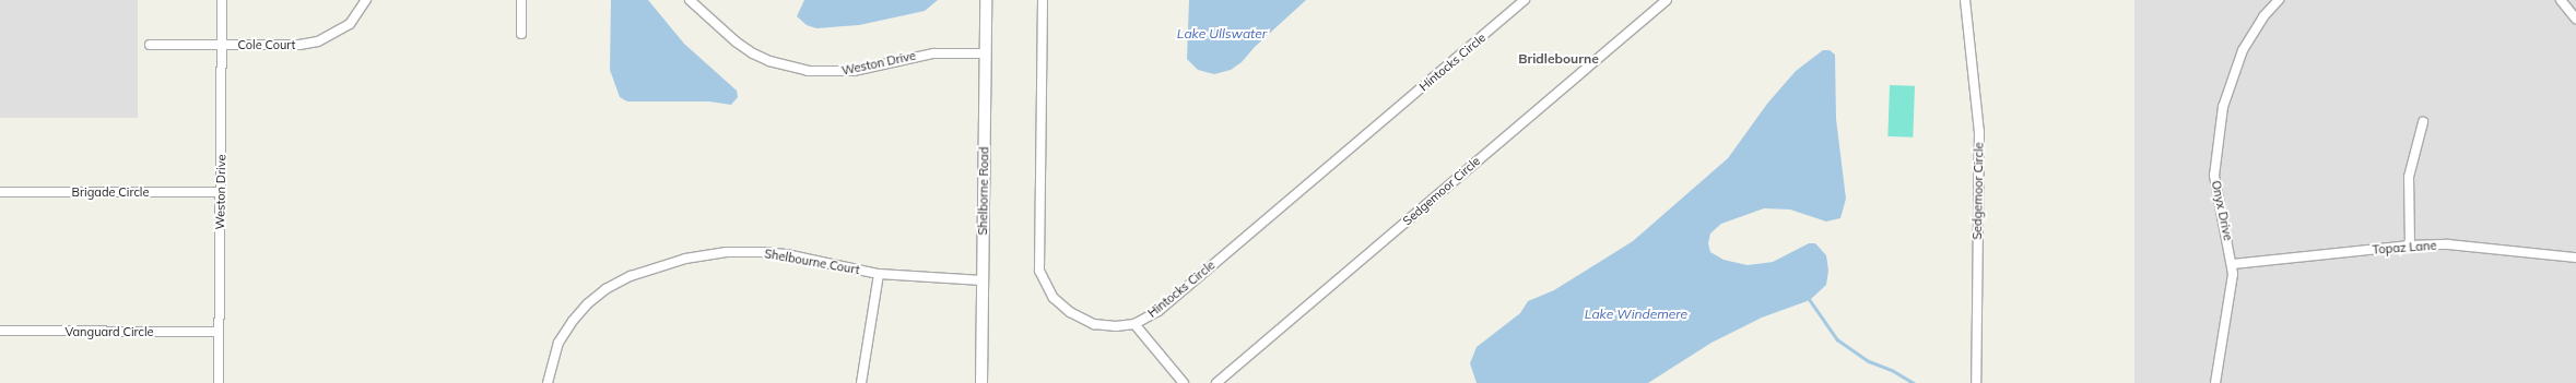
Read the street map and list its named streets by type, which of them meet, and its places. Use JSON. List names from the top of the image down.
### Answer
{
  "streets": {
    "street": [
      "Cole Court",
      "Hintocks Circle",
      "Weston Drive",
      "Shelborne Road",
      "Sedgemoor Circle",
      "Brigade Circle",
      "Onyx Drive",
      "Topaz Lane",
      "Shelbourne Court",
      "Vanguard Circle"
    ]
  },
  "crossings": [
    ["Cole Court", "Weston Drive"],
    ["Weston Drive", "Shelborne Road"],
    ["Weston Drive", "Brigade Circle"],
    ["Weston Drive", "Vanguard Circle"],
    ["Shelborne Road", "Shelbourne Court"],
    ["Onyx Drive", "Topaz Lane"]
  ],
  "districts": ["Bridlebourne"],
  "water": ["Lake Ullswater", "Lake Windemere"]
}
